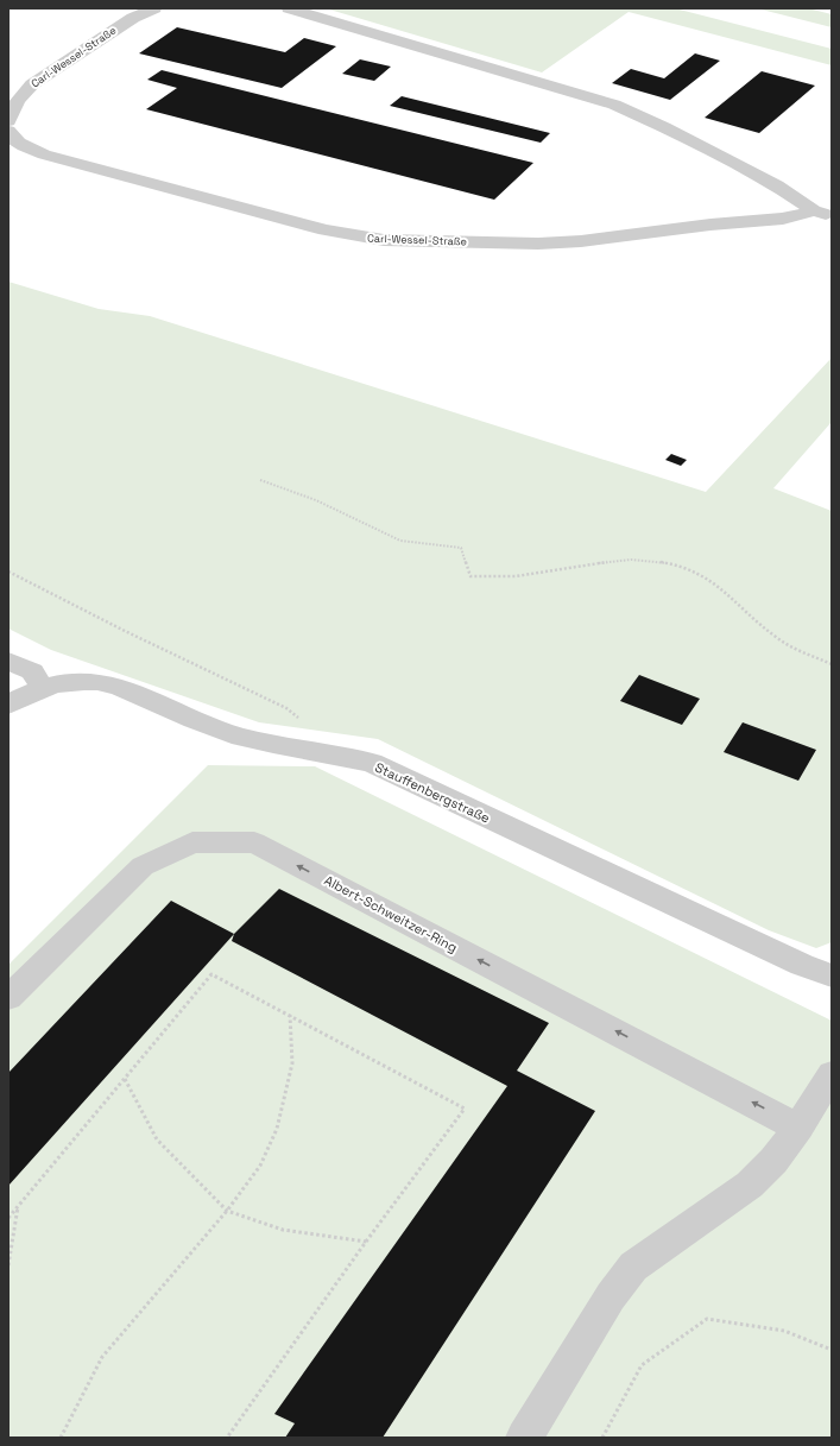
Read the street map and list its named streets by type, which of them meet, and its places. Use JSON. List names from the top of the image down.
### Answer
{
  "streets": {
    "street": ["Carl-Wessel-Straße", "Stauffenbergstraße", "Albert-Schweitzer-Ring"]
  },
  "one_way": ["Albert-Schweitzer-Ring"]
}
